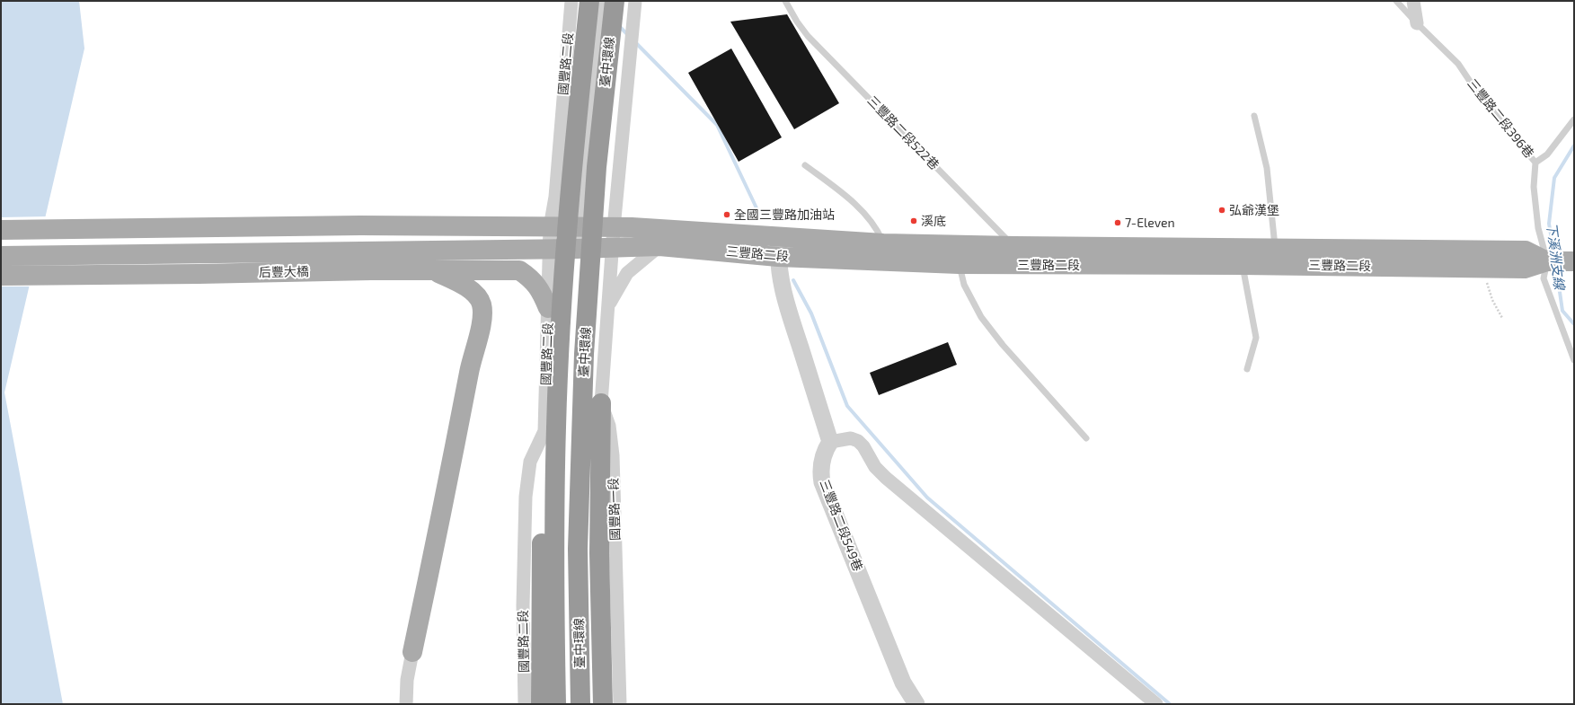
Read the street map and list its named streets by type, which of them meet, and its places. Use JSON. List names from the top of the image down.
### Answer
{
  "streets": {
    "highway": ["臺中環線"],
    "main road": ["三豐路二段", "后豐大橋"],
    "street": ["國豐路二段", "國豐路一段", "三豐路二段549巷"],
    "lane": ["三豐路二段396巷", "三豐路二段522巷"]
  },
  "crossings": [
    ["國豐路二段", "三豐路二段"],
    ["國豐路二段", "后豐大橋"],
    ["三豐路二段396巷", "三豐路二段"],
    ["三豐路二段522巷", "三豐路二段"],
    ["三豐路二段", "后豐大橋"]
  ],
  "water": ["下溪洲支線"],
  "places": [
    "弘爺漢堡",
    "全國三豐路加油站",
    "溪底",
    "7-Eleven"
  ]
}
